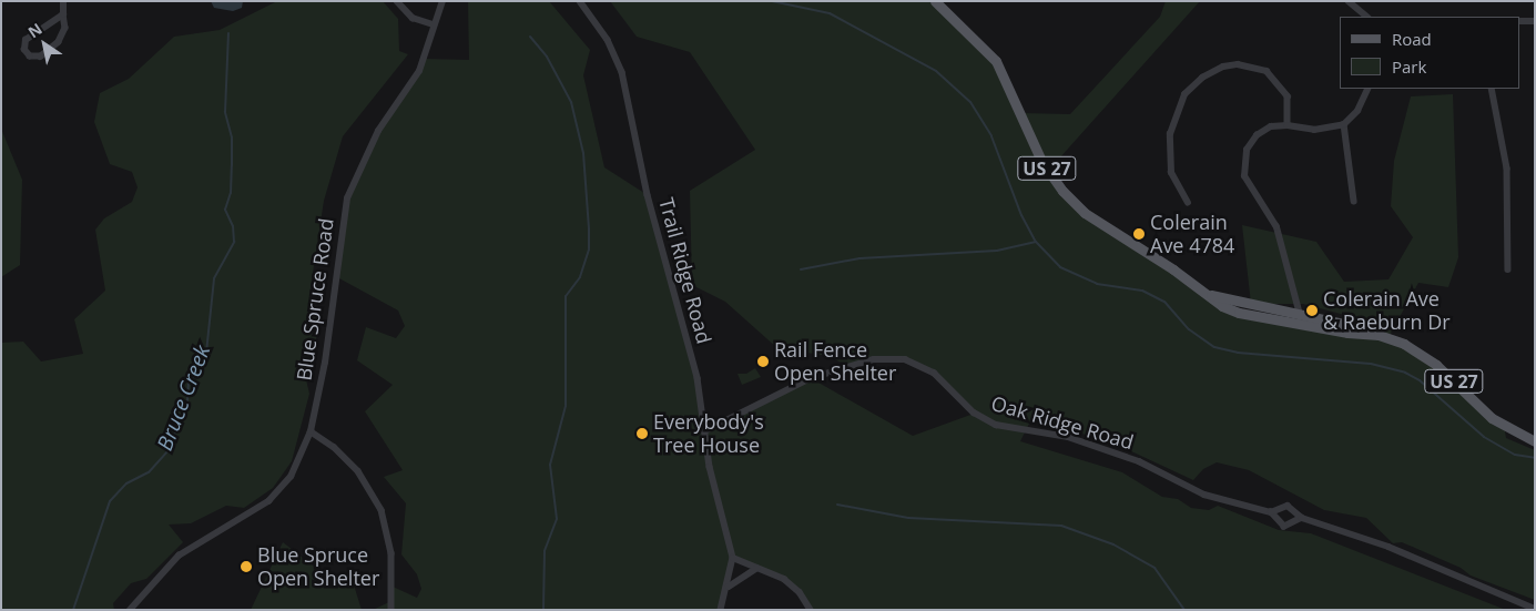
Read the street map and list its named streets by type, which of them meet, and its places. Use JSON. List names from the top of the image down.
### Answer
{
  "streets": {
    "main road": ["US 27"],
    "street": ["Trail Ridge Road", "Blue Spruce Road", "Oak Ridge Road"]
  },
  "crossings": [
    ["Trail Ridge Road", "Oak Ridge Road"]
  ],
  "water": ["Bruce Creek"],
  "places": [
    "Colerain Ave 4784",
    "Colerain Ave & Raeburn Dr",
    "Rail Fence Open Shelter",
    "Everybody's Tree House",
    "Blue Spruce Open Shelter"
  ],
  "legend": ["Road", "Park"],
  "north": "top left"
}
